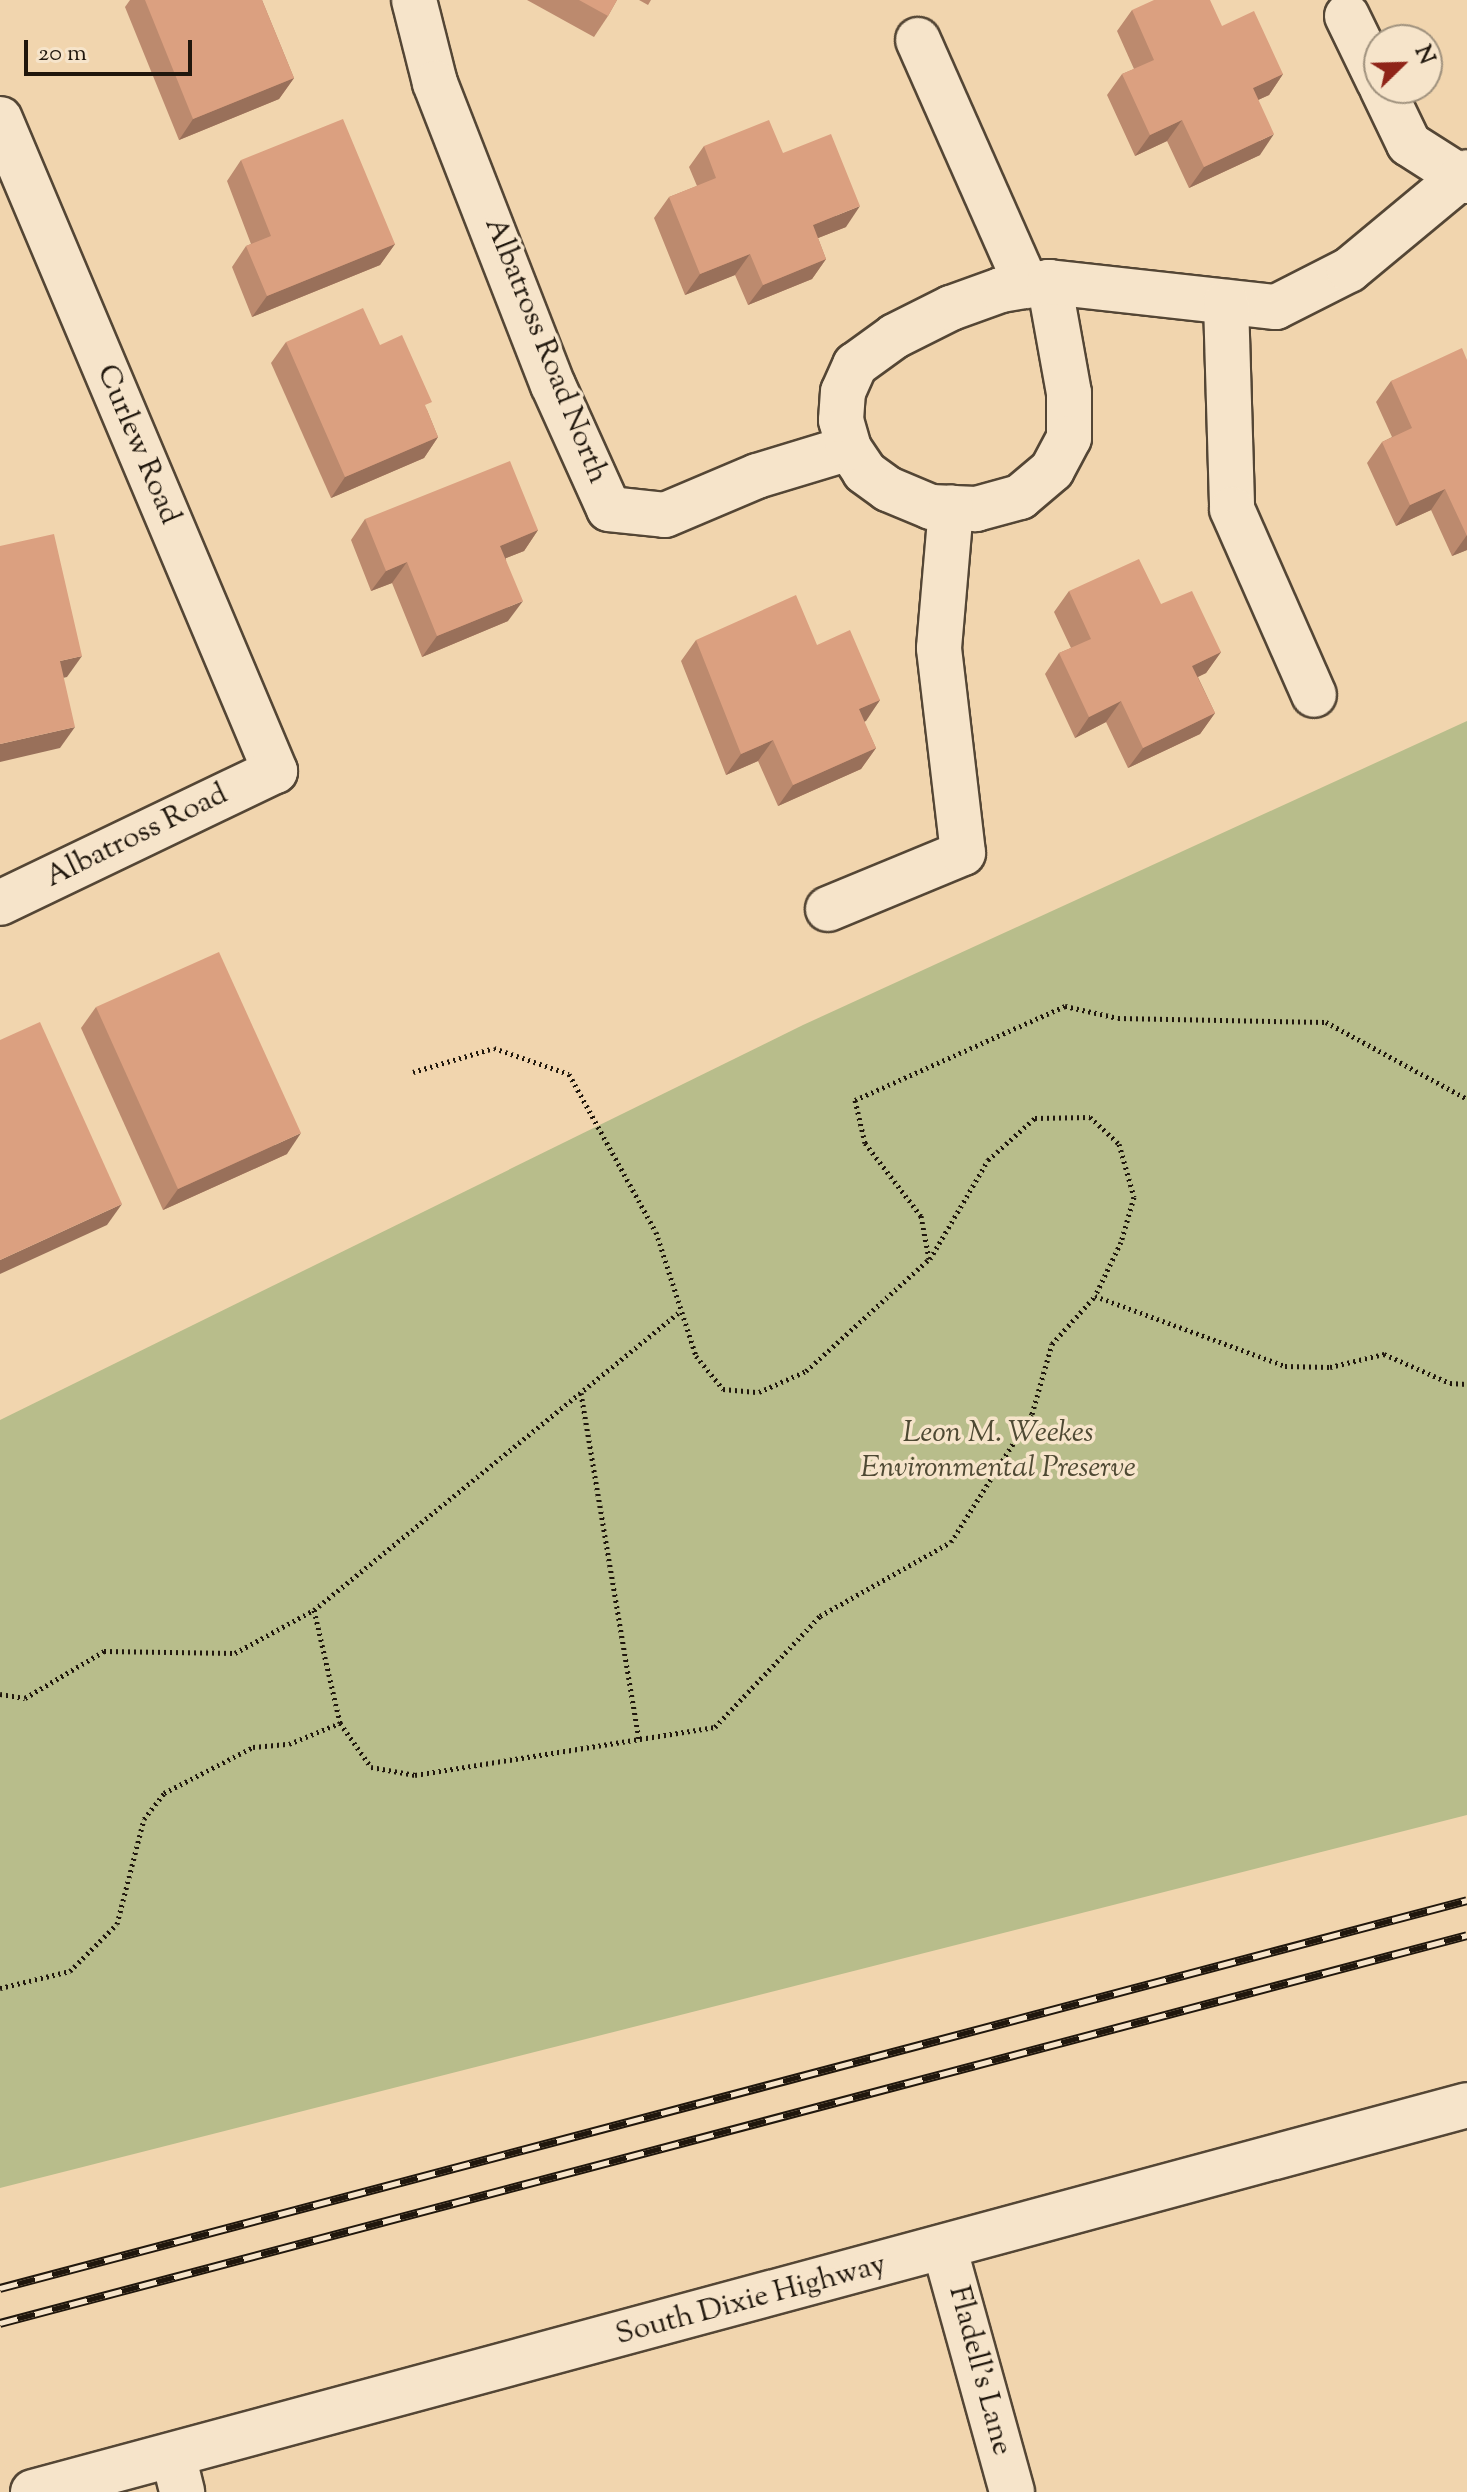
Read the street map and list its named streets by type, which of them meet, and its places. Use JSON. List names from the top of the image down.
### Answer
{
  "streets": {
    "street": [
      "Albatross Road North",
      "Curlew Road",
      "Albatross Road",
      "South Dixie Highway",
      "Fladell's Lane"
    ]
  },
  "crossings": [
    ["Curlew Road", "Albatross Road"],
    ["South Dixie Highway", "Fladell's Lane"]
  ],
  "parks": ["Leon M. Weekes Environmental Preserve"],
  "scale_bar": "20 m",
  "north": "top right"
}
